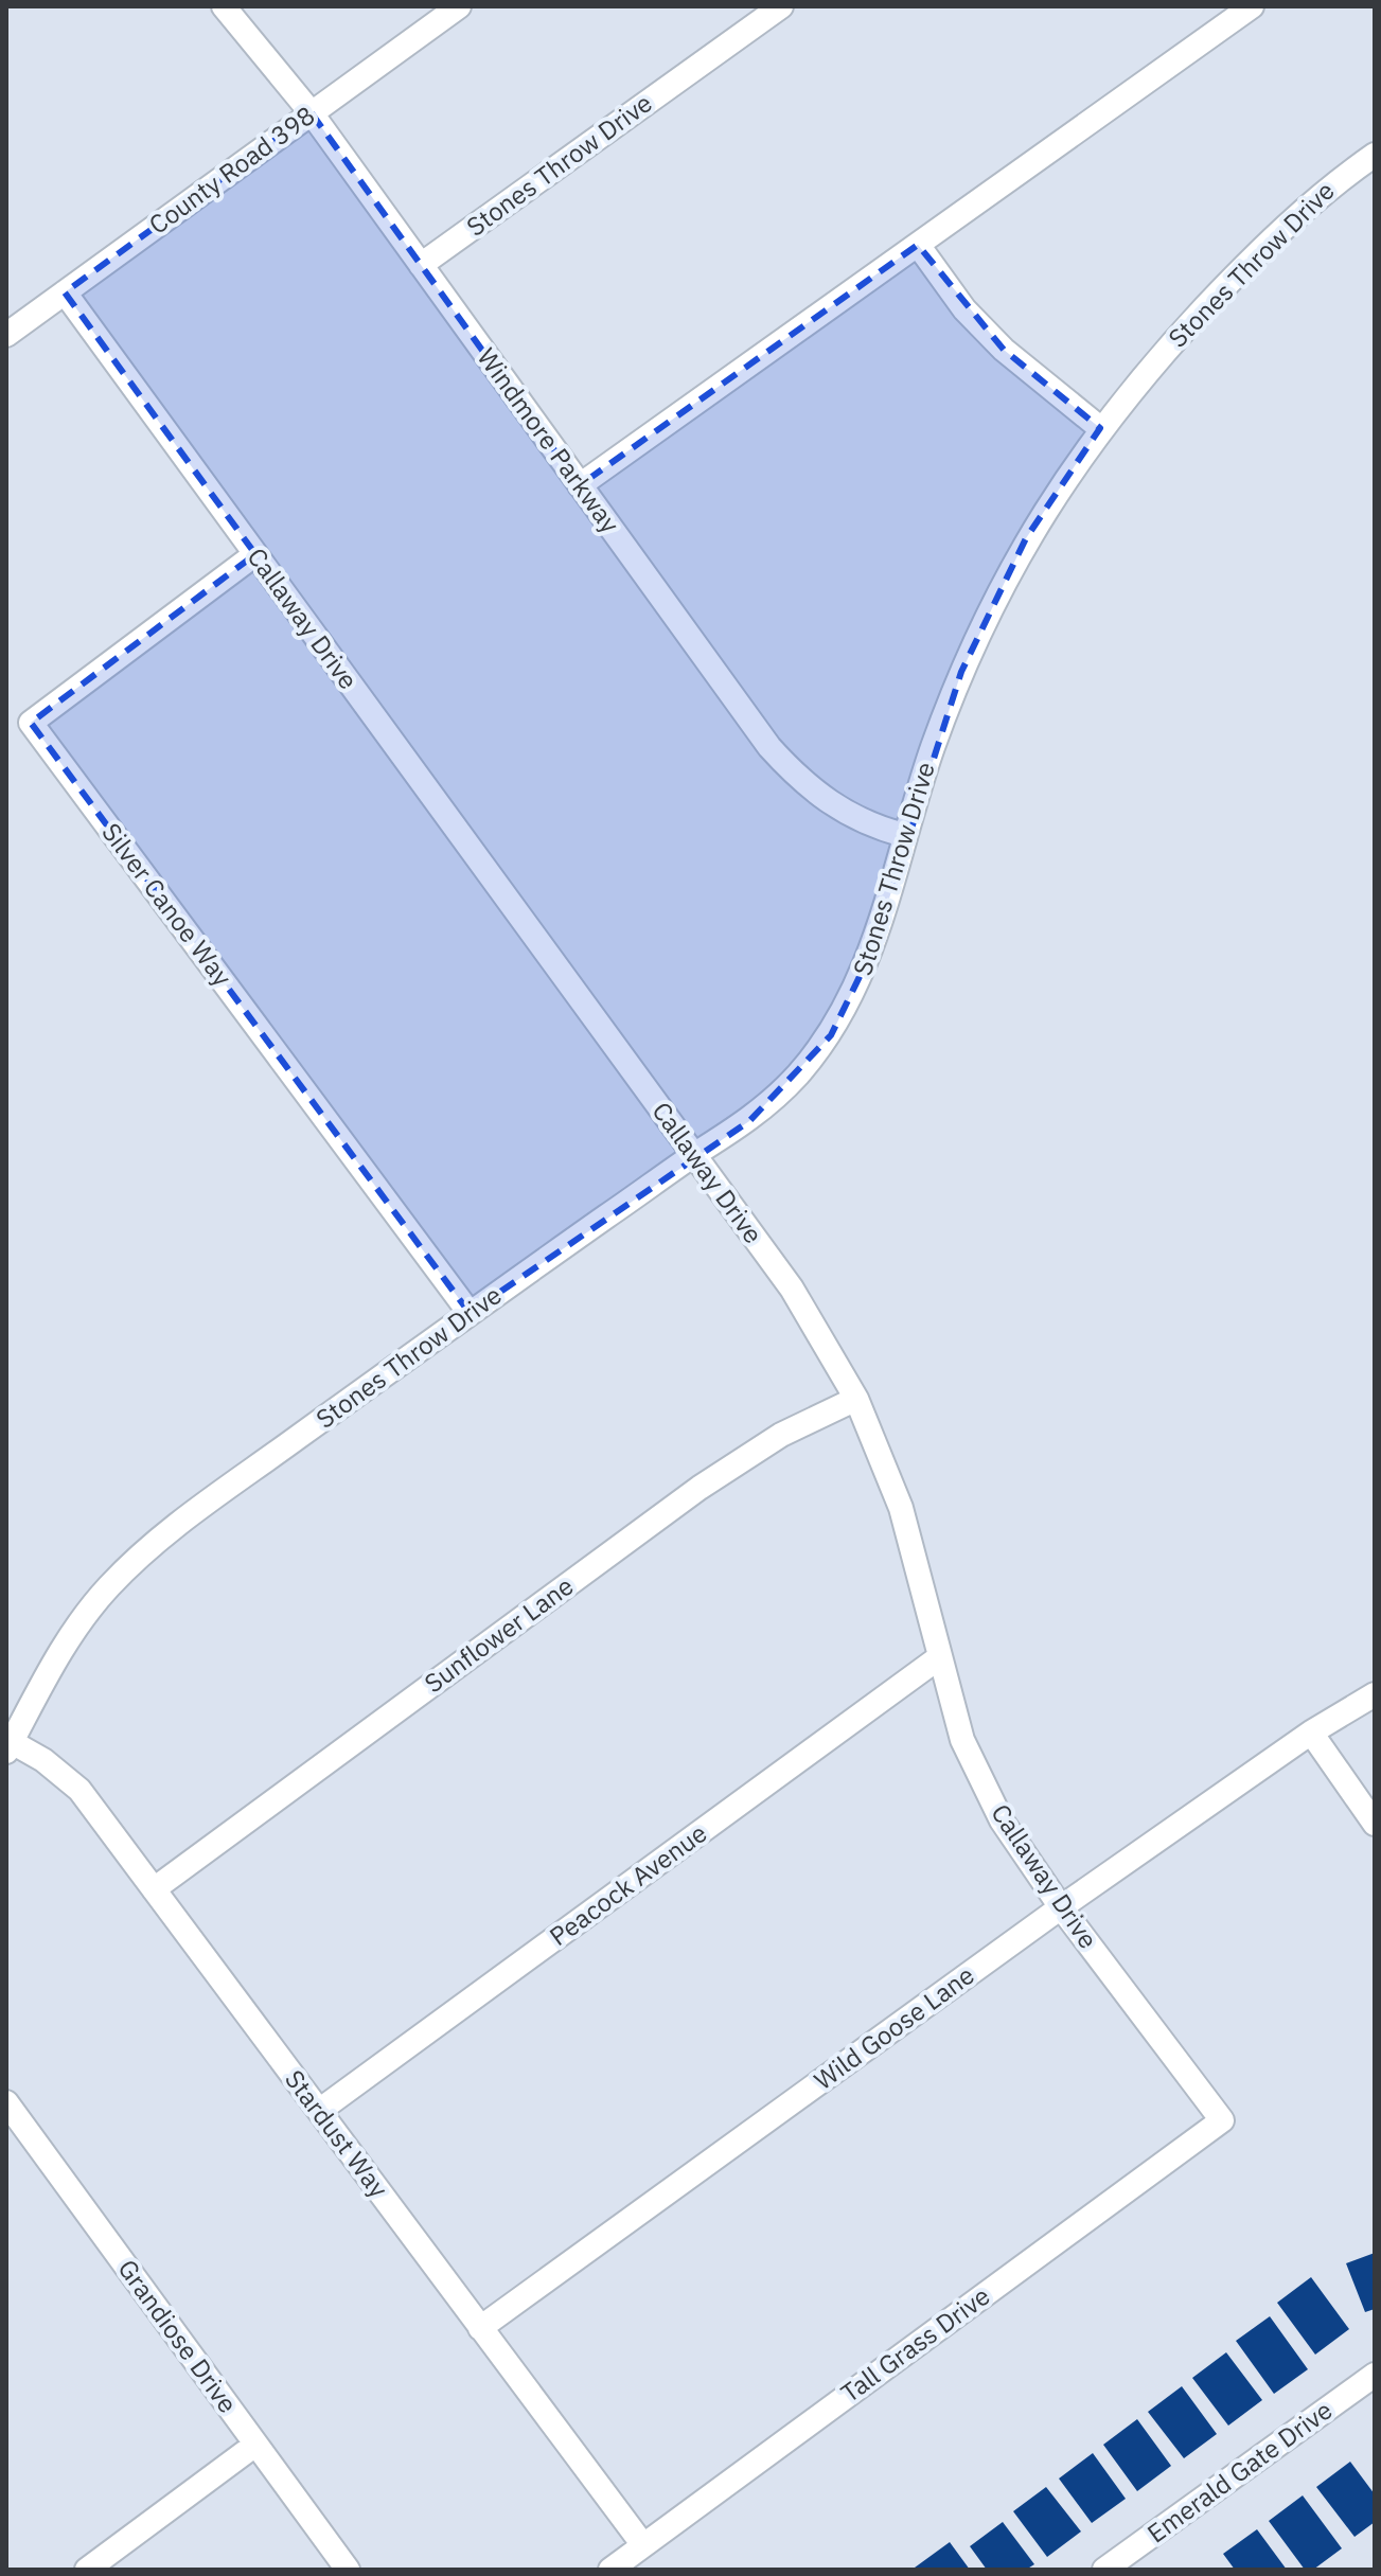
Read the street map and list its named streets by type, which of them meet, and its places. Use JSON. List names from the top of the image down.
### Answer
{
  "streets": {
    "street": [
      "Stones Throw Drive",
      "County Road 398",
      "Windmore Parkway",
      "Callaway Drive",
      "Silver Canoe Way",
      "Sunflower Lane",
      "Peacock Avenue",
      "Wild Goose Lane",
      "Stardust Way",
      "Grandiose Drive",
      "Tall Grass Drive",
      "Emerald Gate Drive"
    ]
  },
  "crossings": [
    ["Stones Throw Drive", "Windmore Parkway"],
    ["Stones Throw Drive", "Callaway Drive"],
    ["Stones Throw Drive", "Silver Canoe Way"],
    ["Stones Throw Drive", "Stardust Way"],
    ["County Road 398", "Windmore Parkway"],
    ["County Road 398", "Callaway Drive"],
    ["Callaway Drive", "Silver Canoe Way"],
    ["Callaway Drive", "Sunflower Lane"],
    ["Callaway Drive", "Peacock Avenue"],
    ["Callaway Drive", "Wild Goose Lane"],
    ["Callaway Drive", "Tall Grass Drive"],
    ["Sunflower Lane", "Stardust Way"],
    ["Peacock Avenue", "Stardust Way"],
    ["Wild Goose Lane", "Stardust Way"],
    ["Stardust Way", "Tall Grass Drive"]
  ]
}
